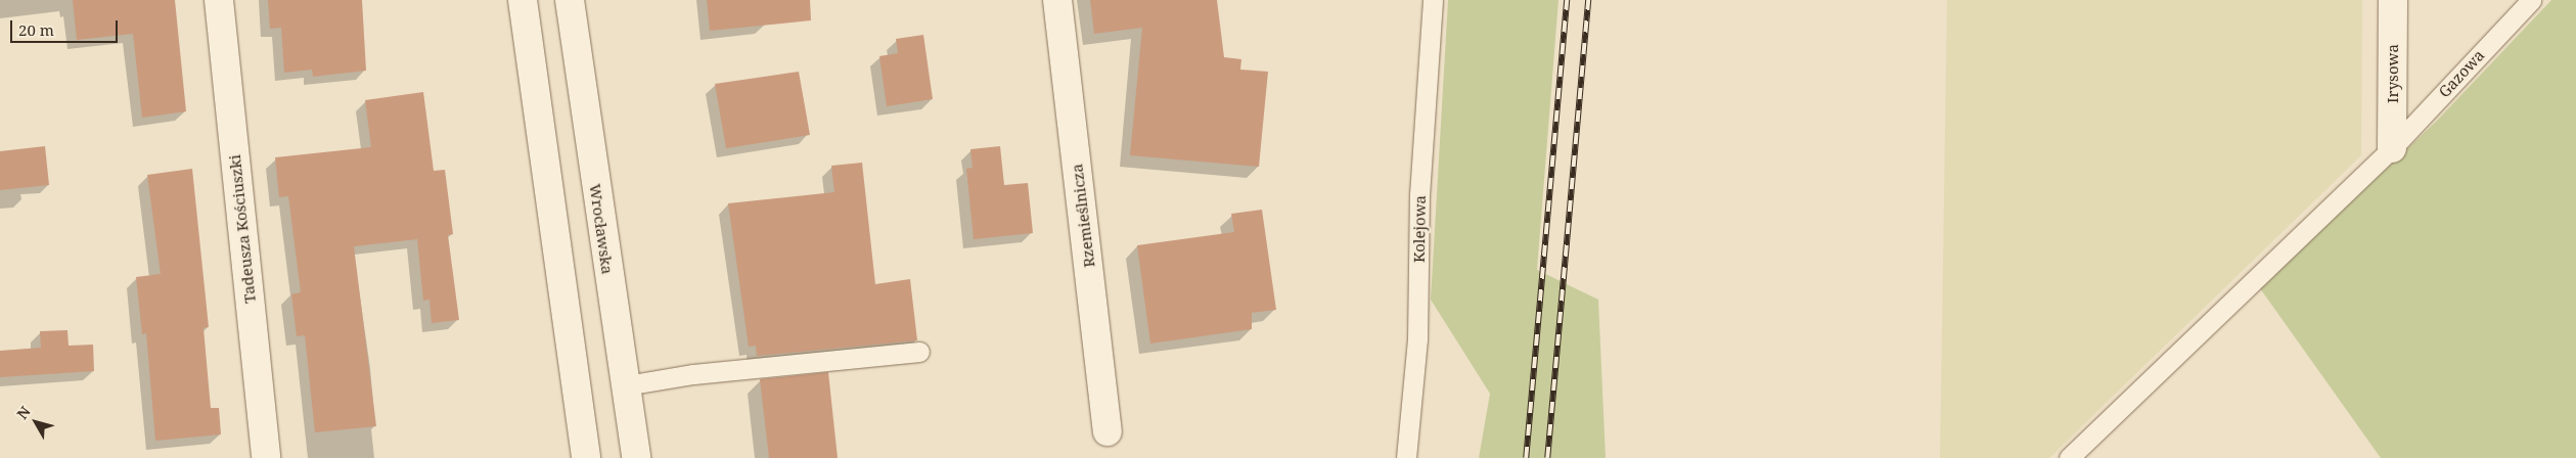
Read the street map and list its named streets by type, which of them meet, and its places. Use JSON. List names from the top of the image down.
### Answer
{
  "streets": {
    "street": [
      "Irysowa",
      "Rzemieślnicza",
      "Tadeusza Kościuszki",
      "Wrocławska"
    ],
    "lane": ["Gazowa", "Kolejowa"]
  },
  "crossings": [
    ["Irysowa", "Gazowa"]
  ],
  "scale_bar": "20 m",
  "north": "top left"
}
